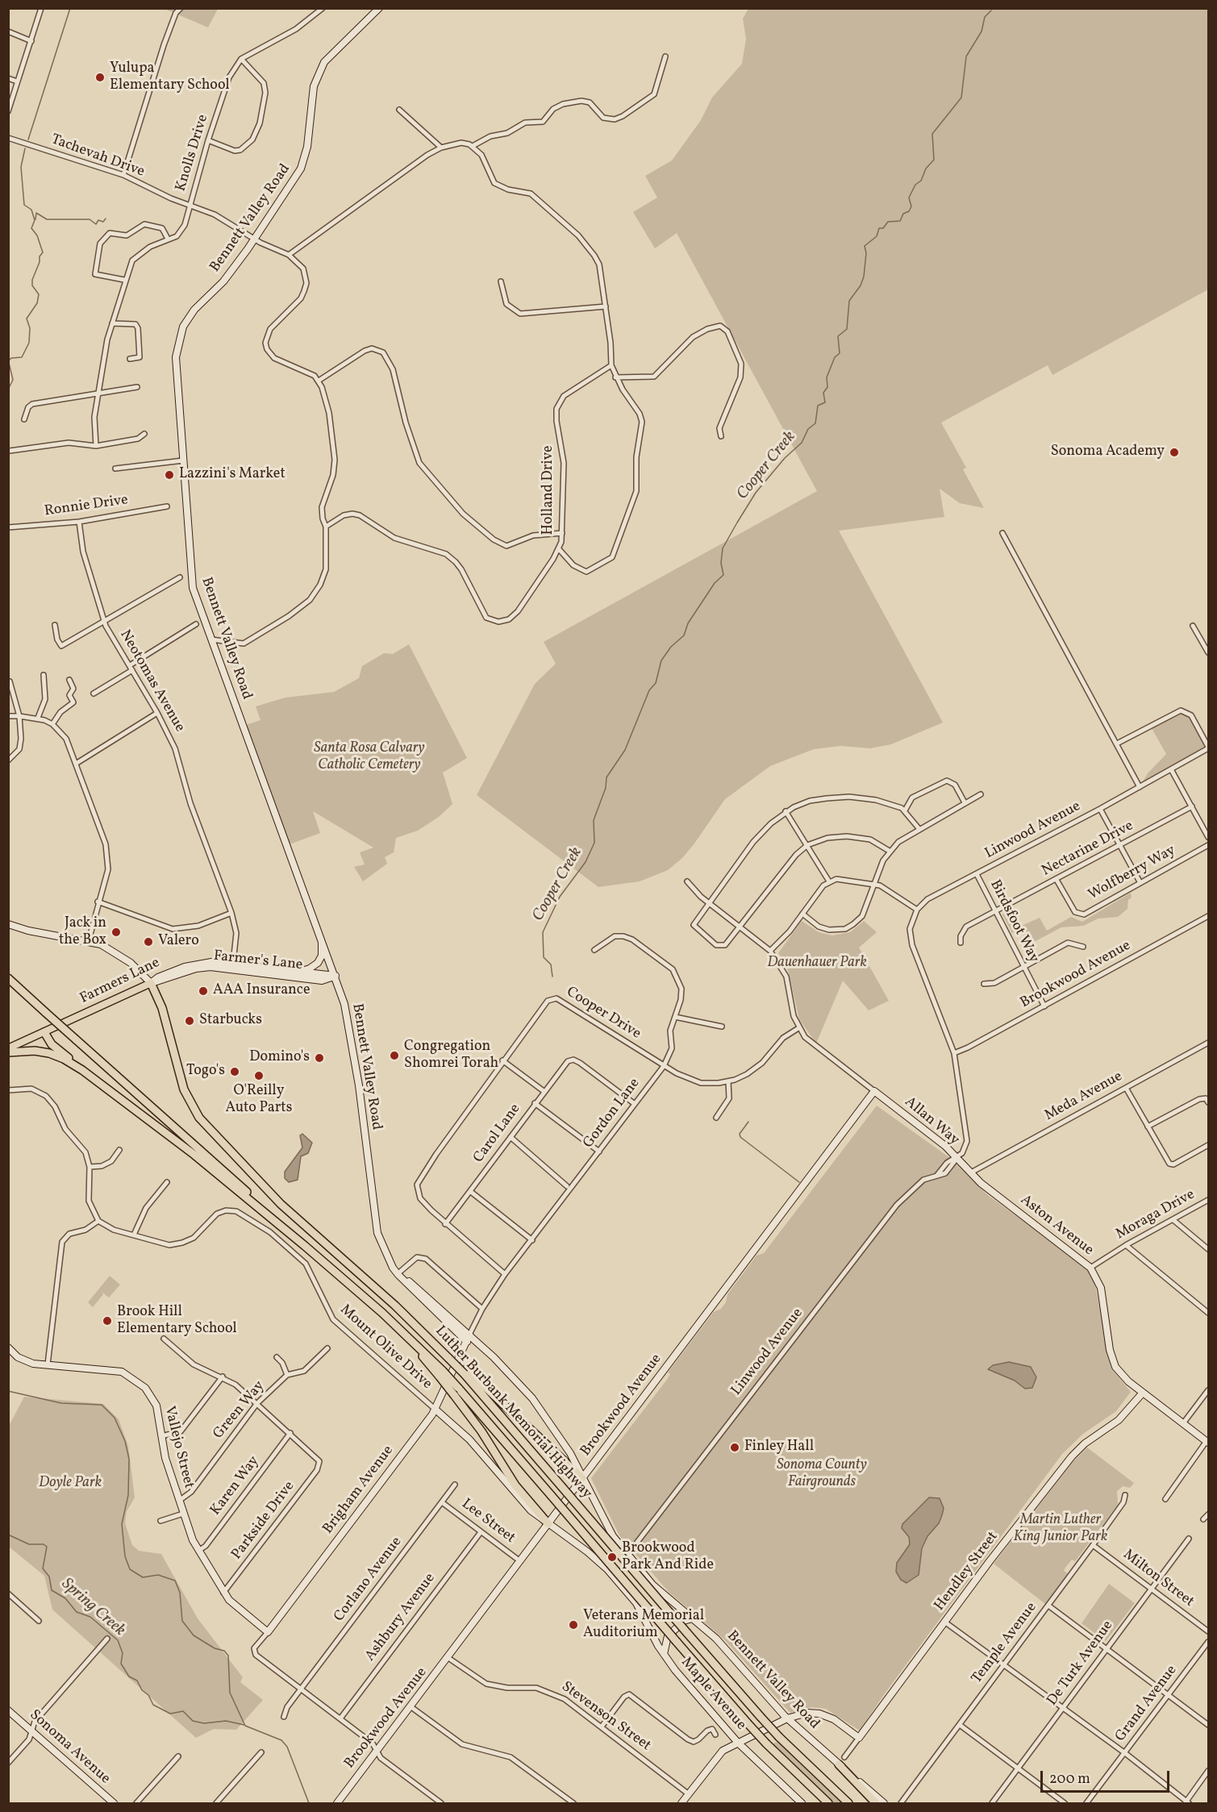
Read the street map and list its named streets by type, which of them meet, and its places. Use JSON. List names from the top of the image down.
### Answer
{
  "streets": {
    "highway": ["Luther Burbank Memorial Highway"],
    "main road": ["Farmers Lane"],
    "street": [
      "Knolls Drive",
      "Tachevah Drive",
      "Bennett Valley Road",
      "Holland Drive",
      "Ronnie Drive",
      "Neotomas Avenue",
      "Linwood Avenue",
      "Nectarine Drive",
      "Wolfberry Way",
      "Birdsfoot Way",
      "Farmer's Lane",
      "Brookwood Avenue",
      "Cooper Drive",
      "Meda Avenue",
      "Gordon Lane",
      "Allan Way",
      "Carol Lane",
      "Moraga Drive",
      "Aston Avenue",
      "Mount Olive Drive",
      "Green Way",
      "Vallejo Street",
      "Karen Way",
      "Brigham Avenue",
      "Parkside Drive",
      "Lee Street",
      "Hendley Street",
      "Milton Street",
      "Corlano Avenue",
      "Ashbury Avenue",
      "Temple Avenue",
      "De Turk Avenue",
      "Maple Avenue",
      "Grand Avenue",
      "Stevenson Street",
      "Sonoma Avenue"
    ]
  },
  "crossings": [
    ["Knolls Drive", "Tachevah Drive"],
    ["Tachevah Drive", "Bennett Valley Road"],
    ["Bennett Valley Road", "Linwood Avenue"],
    ["Bennett Valley Road", "Farmer's Lane"],
    ["Bennett Valley Road", "Brookwood Avenue"],
    ["Bennett Valley Road", "Farmers Lane"],
    ["Bennett Valley Road", "Gordon Lane"],
    ["Bennett Valley Road", "Brigham Avenue"],
    ["Ronnie Drive", "Neotomas Avenue"],
    ["Neotomas Avenue", "Farmers Lane"],
    ["Linwood Avenue", "Birdsfoot Way"],
    ["Linwood Avenue", "Brookwood Avenue"],
    ["Linwood Avenue", "Allan Way"],
    ["Nectarine Drive", "Wolfberry Way"],
    ["Nectarine Drive", "Birdsfoot Way"],
    ["Birdsfoot Way", "Brookwood Avenue"],
    ["Farmer's Lane", "Farmers Lane"],
    ["Farmer's Lane", "Luther Burbank Memorial Highway"],
    ["Brookwood Avenue", "Allan Way"],
    ["Brookwood Avenue", "Lee Street"],
    ["Brookwood Avenue", "Maple Avenue"],
    ["Brookwood Avenue", "Stevenson Street"],
    ["Farmers Lane", "Luther Burbank Memorial Highway"],
    ["Cooper Drive", "Gordon Lane"],
    ["Cooper Drive", "Carol Lane"],
    ["Meda Avenue", "Allan Way"],
    ["Meda Avenue", "Aston Avenue"],
    ["Gordon Lane", "Carol Lane"],
    ["Gordon Lane", "Brigham Avenue"],
    ["Allan Way", "Aston Avenue"],
    ["Moraga Drive", "Aston Avenue"],
    ["Aston Avenue", "Hendley Street"],
    ["Mount Olive Drive", "Brigham Avenue"],
    ["Mount Olive Drive", "Maple Avenue"],
    ["Green Way", "Vallejo Street"],
    ["Vallejo Street", "Karen Way"],
    ["Vallejo Street", "Brigham Avenue"],
    ["Vallejo Street", "Parkside Drive"],
    ["Karen Way", "Parkside Drive"],
    ["Brigham Avenue", "Corlano Avenue"],
    ["Brigham Avenue", "Maple Avenue"],
    ["Lee Street", "Corlano Avenue"],
    ["Lee Street", "Ashbury Avenue"],
    ["Milton Street", "Temple Avenue"],
    ["Milton Street", "De Turk Avenue"]
  ],
  "water": ["Cooper Creek", "Spring Creek"],
  "parks": [
    "Santa Rosa Calvary Catholic Cemetery",
    "Dauenhauer Park",
    "Sonoma County Fairgrounds",
    "Doyle Park",
    "Martin Luther King Junior Park"
  ],
  "places": [
    "Yulupa Elementary School",
    "Sonoma Academy",
    "Lazzini's Market",
    "Jack in the Box",
    "Valero",
    "AAA Insurance",
    "Starbucks",
    "Congregation Shomrei Torah",
    "Domino's",
    "Togo's",
    "O'Reilly Auto Parts",
    "Brook Hill Elementary School",
    "Finley Hall",
    "Brookwood Park And Ride",
    "Veterans Memorial Auditorium"
  ],
  "scale_bar": "200 m"
}
